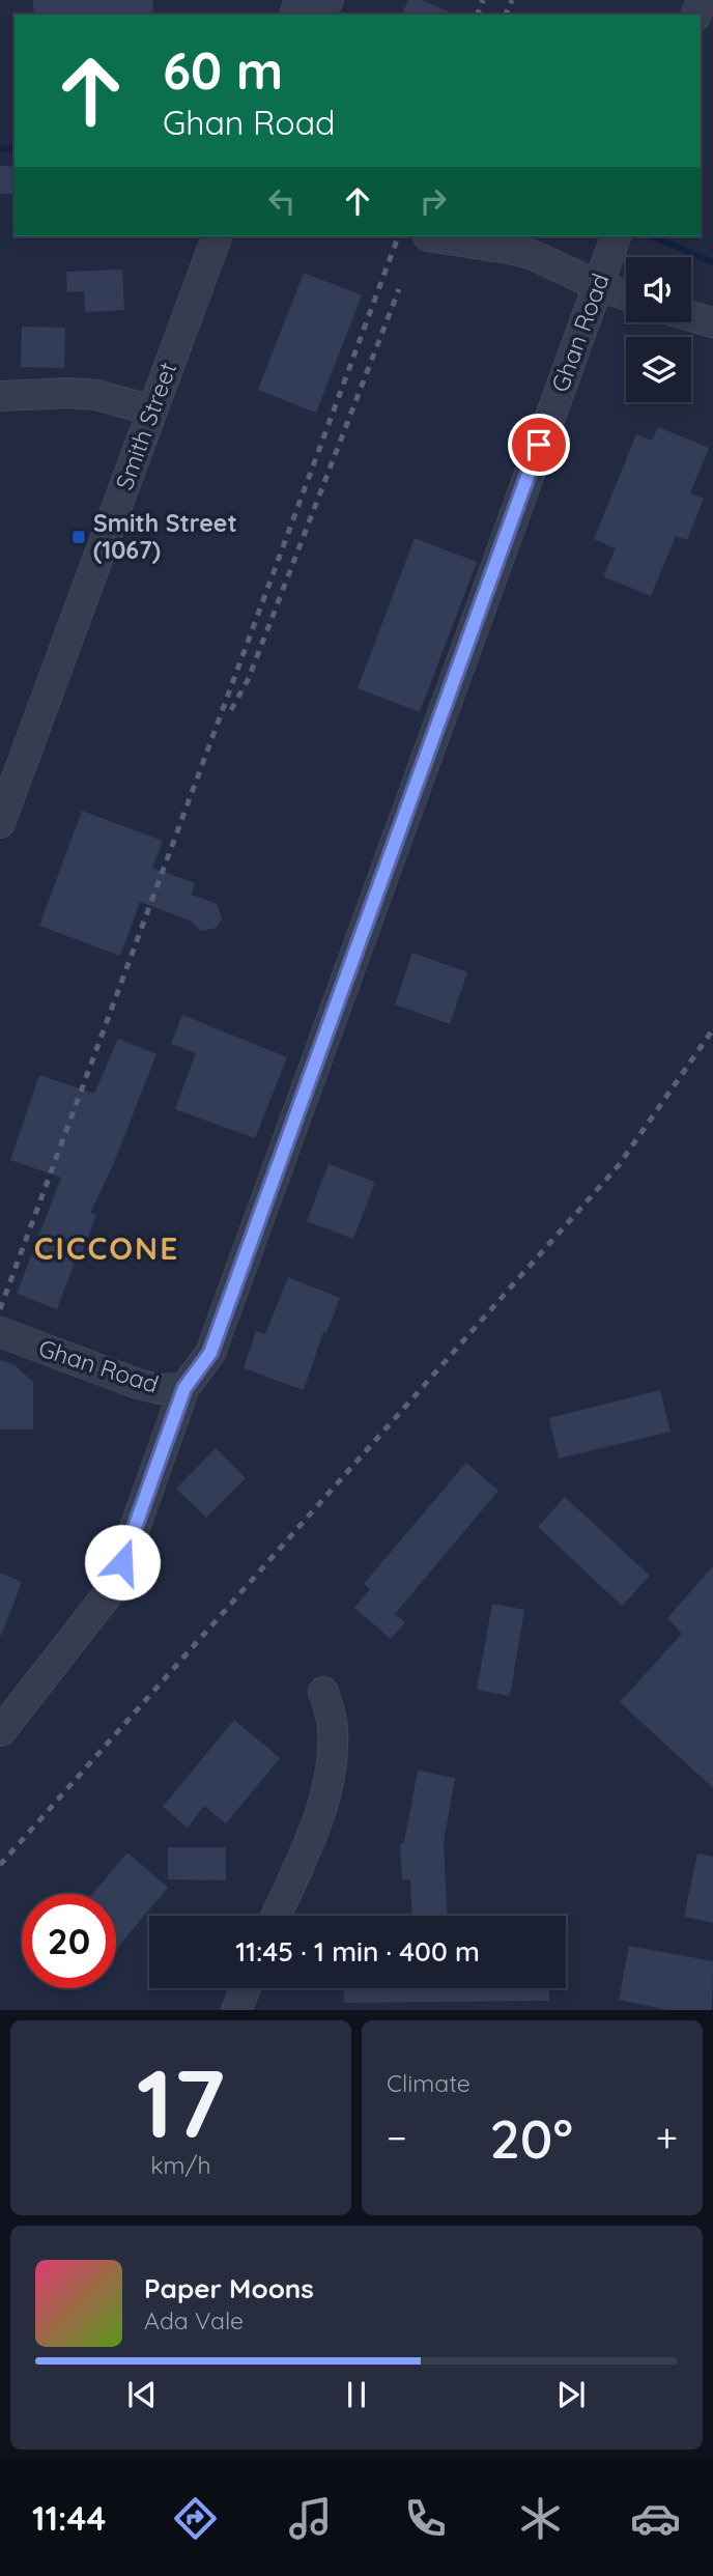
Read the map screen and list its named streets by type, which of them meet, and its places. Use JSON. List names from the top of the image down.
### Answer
{
  "streets": {
    "street": ["Ghan Road", "Smith Street"]
  },
  "districts": ["CICCONE"],
  "places": {
    "transit": ["Smith Street (1067)"]
  },
  "page": {
    "turn": ["60 m", "Ghan Road"],
    "limit": "20",
    "trip": "11:45 · 1 min · 400 m",
    "tile": [
      ["17", "km/h"],
      "Climate"
    ],
    "heat": ["−", "20°", "+"],
    "song": ["Paper Moons", "Ada Vale"],
    "tabs": "11:44"
  }
}
